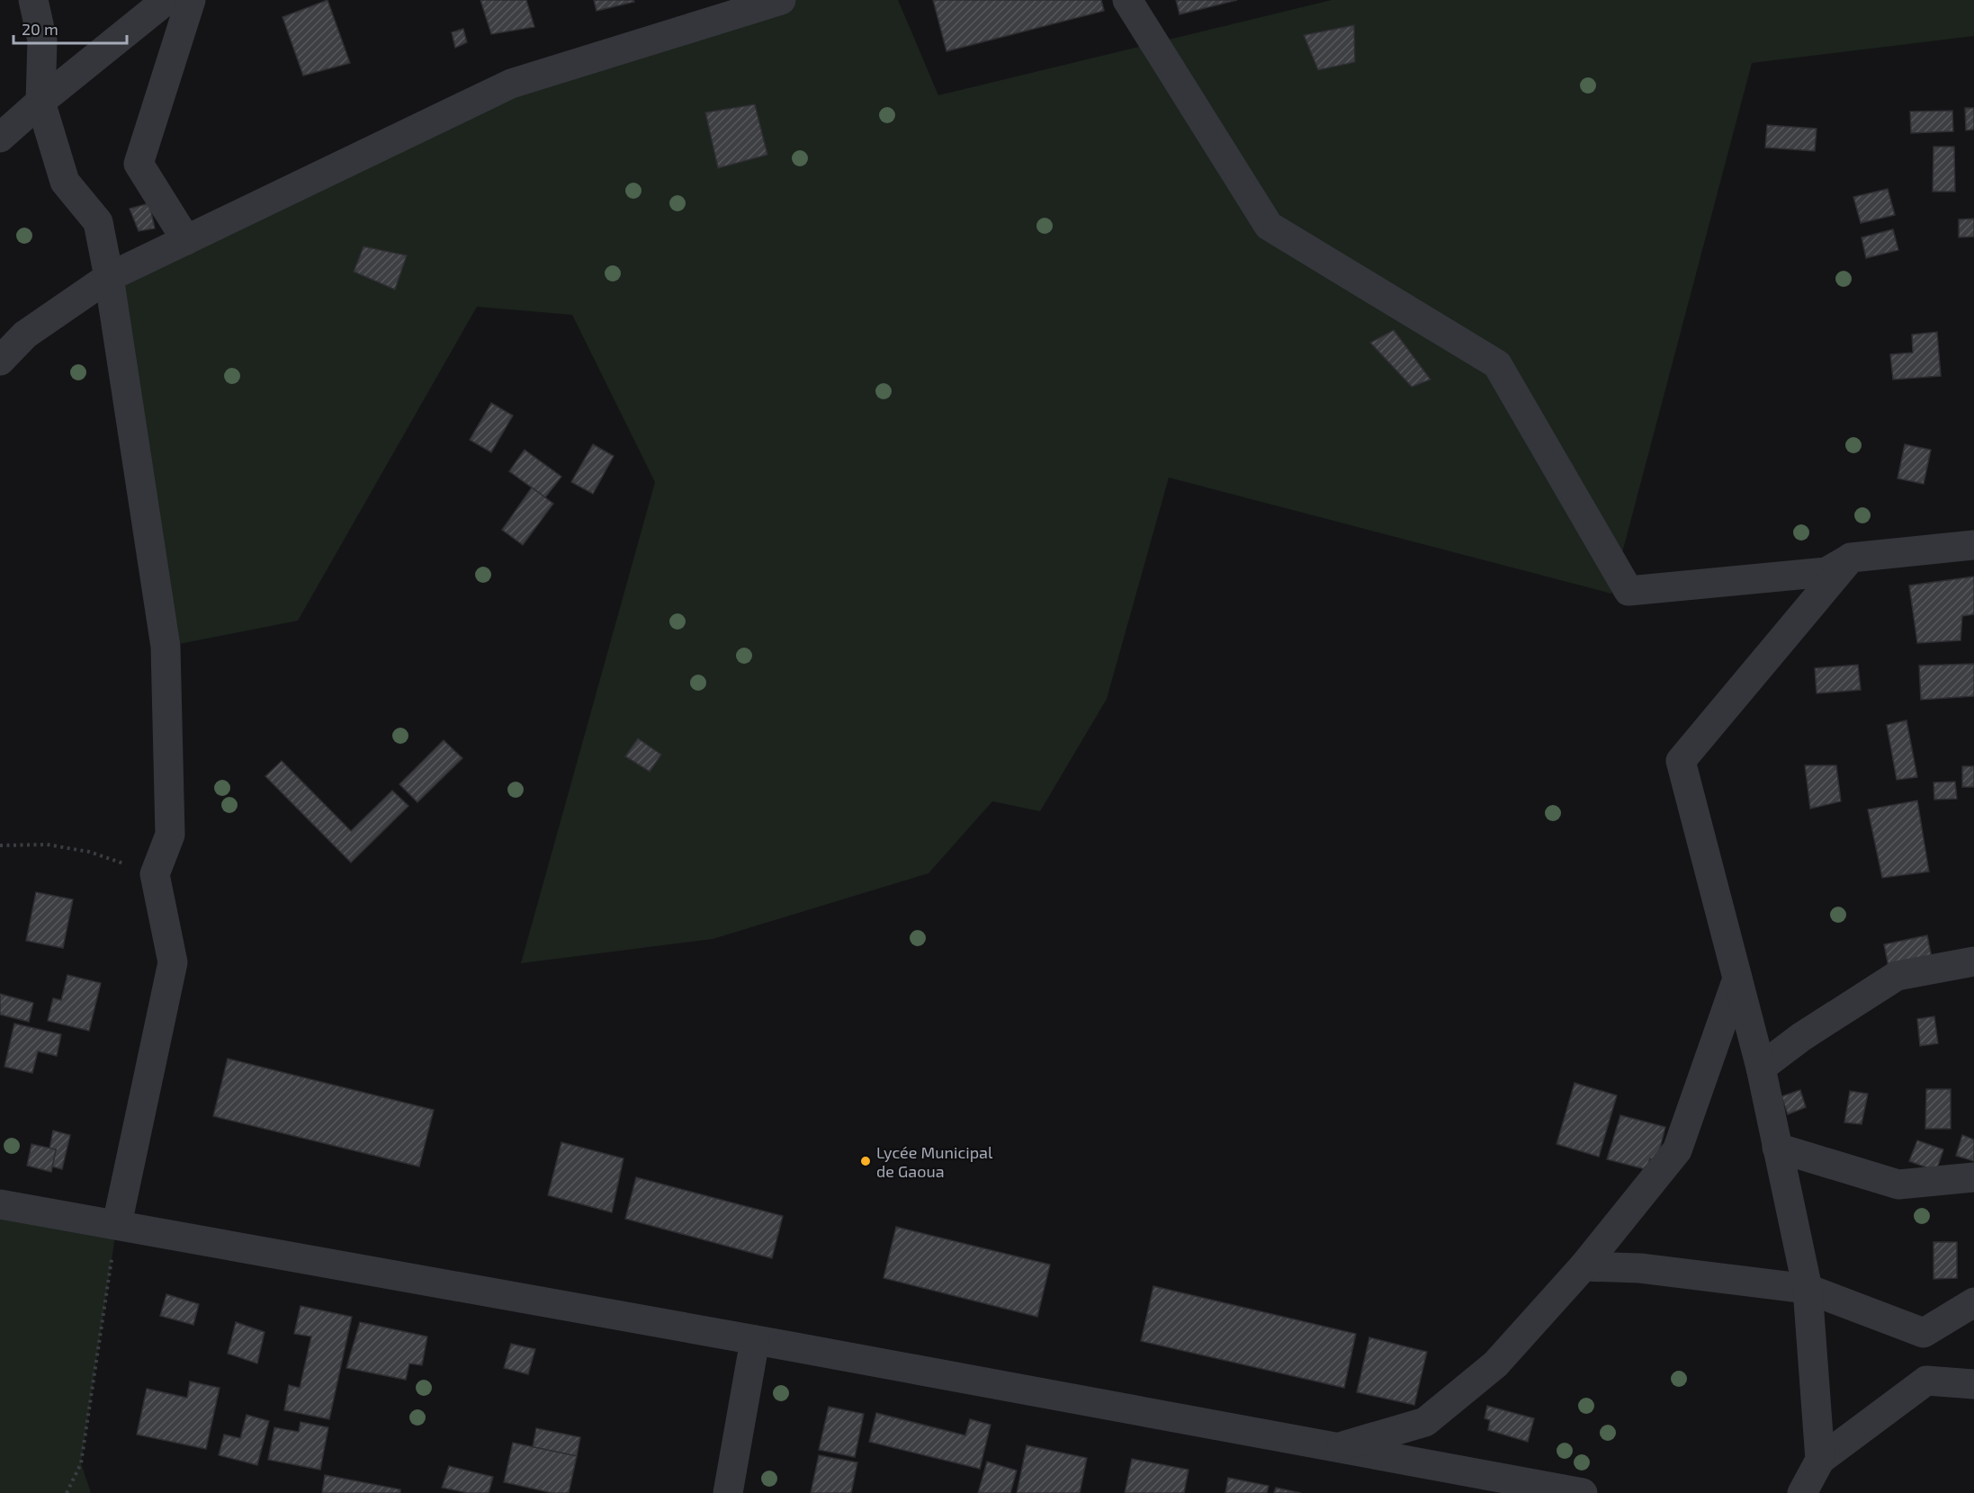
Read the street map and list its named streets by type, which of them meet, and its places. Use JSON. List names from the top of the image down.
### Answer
{
  "places": ["Lycée Municipal de Gaoua"],
  "scale_bar": "20 m"
}
